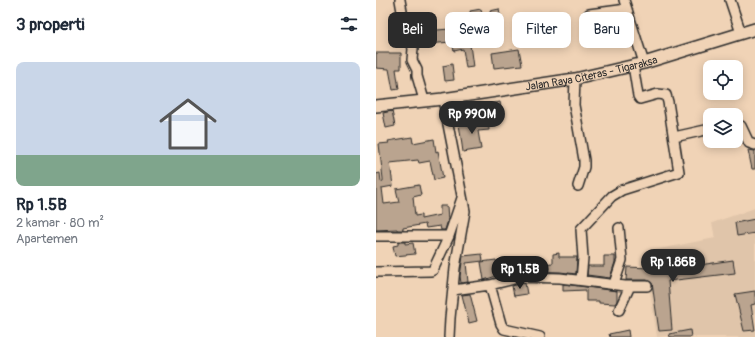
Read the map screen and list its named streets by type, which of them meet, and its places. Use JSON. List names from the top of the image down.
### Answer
{
  "streets": {
    "main road": ["Jalan Raya Citeras - Tigaraksa"]
  },
  "page": {
    "heading": "3 properti",
    "chip": [
      "Beli",
      "Sewa",
      "Filter",
      "Baru"
    ],
    "list": [
      {
        "name": "Rp 1.5B",
        "note": "2 kamar · 80 m² · Apartemen"
      }
    ],
    "price": ["Rp 990M", "Rp 1.86B", "Rp 1.5B"]
  }
}
